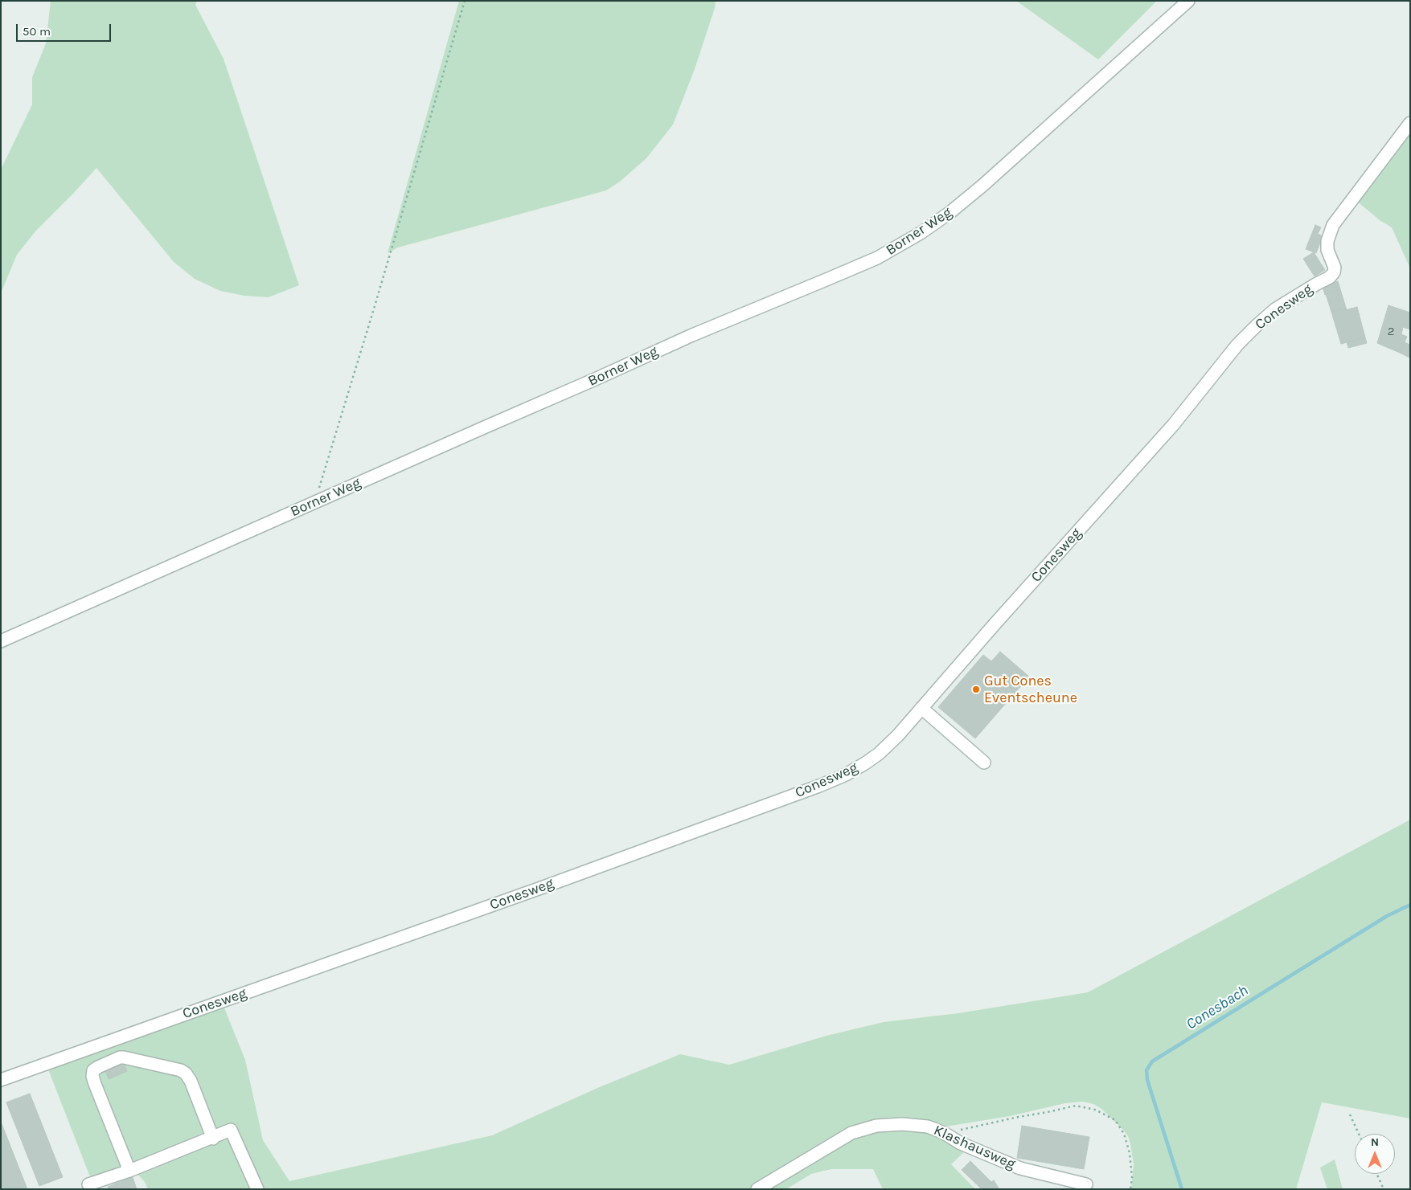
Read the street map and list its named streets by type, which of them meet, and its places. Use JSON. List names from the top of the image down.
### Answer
{
  "streets": {
    "street": ["Borner Weg", "Conesweg", "Klashausweg"]
  },
  "water": ["Conesbach"],
  "places": ["Gut Cones Eventscheune"],
  "house_numbers": ["2"],
  "scale_bar": "50 m",
  "north": "top"
}
